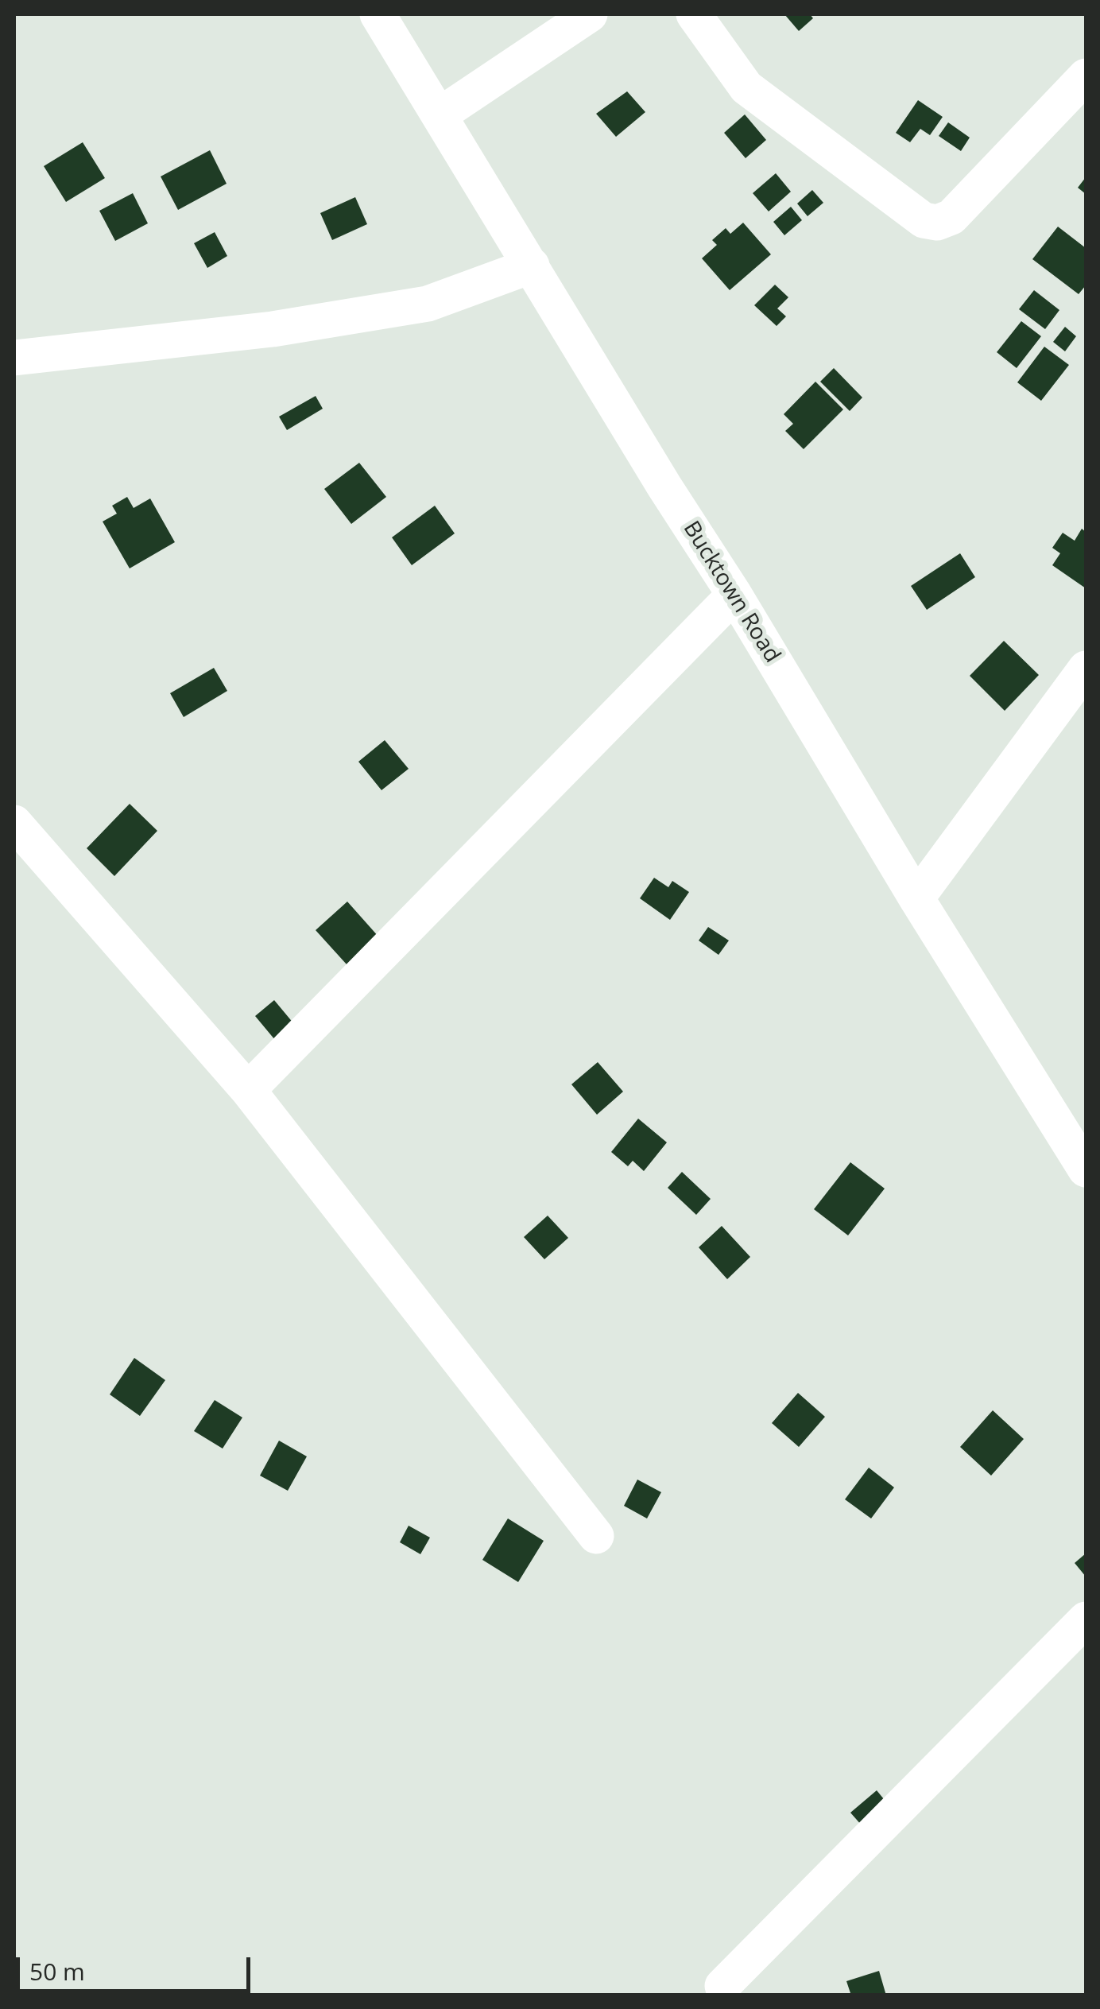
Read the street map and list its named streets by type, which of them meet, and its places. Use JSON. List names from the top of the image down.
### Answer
{
  "streets": {
    "street": ["Bucktown Road"]
  },
  "scale_bar": "50 m"
}
